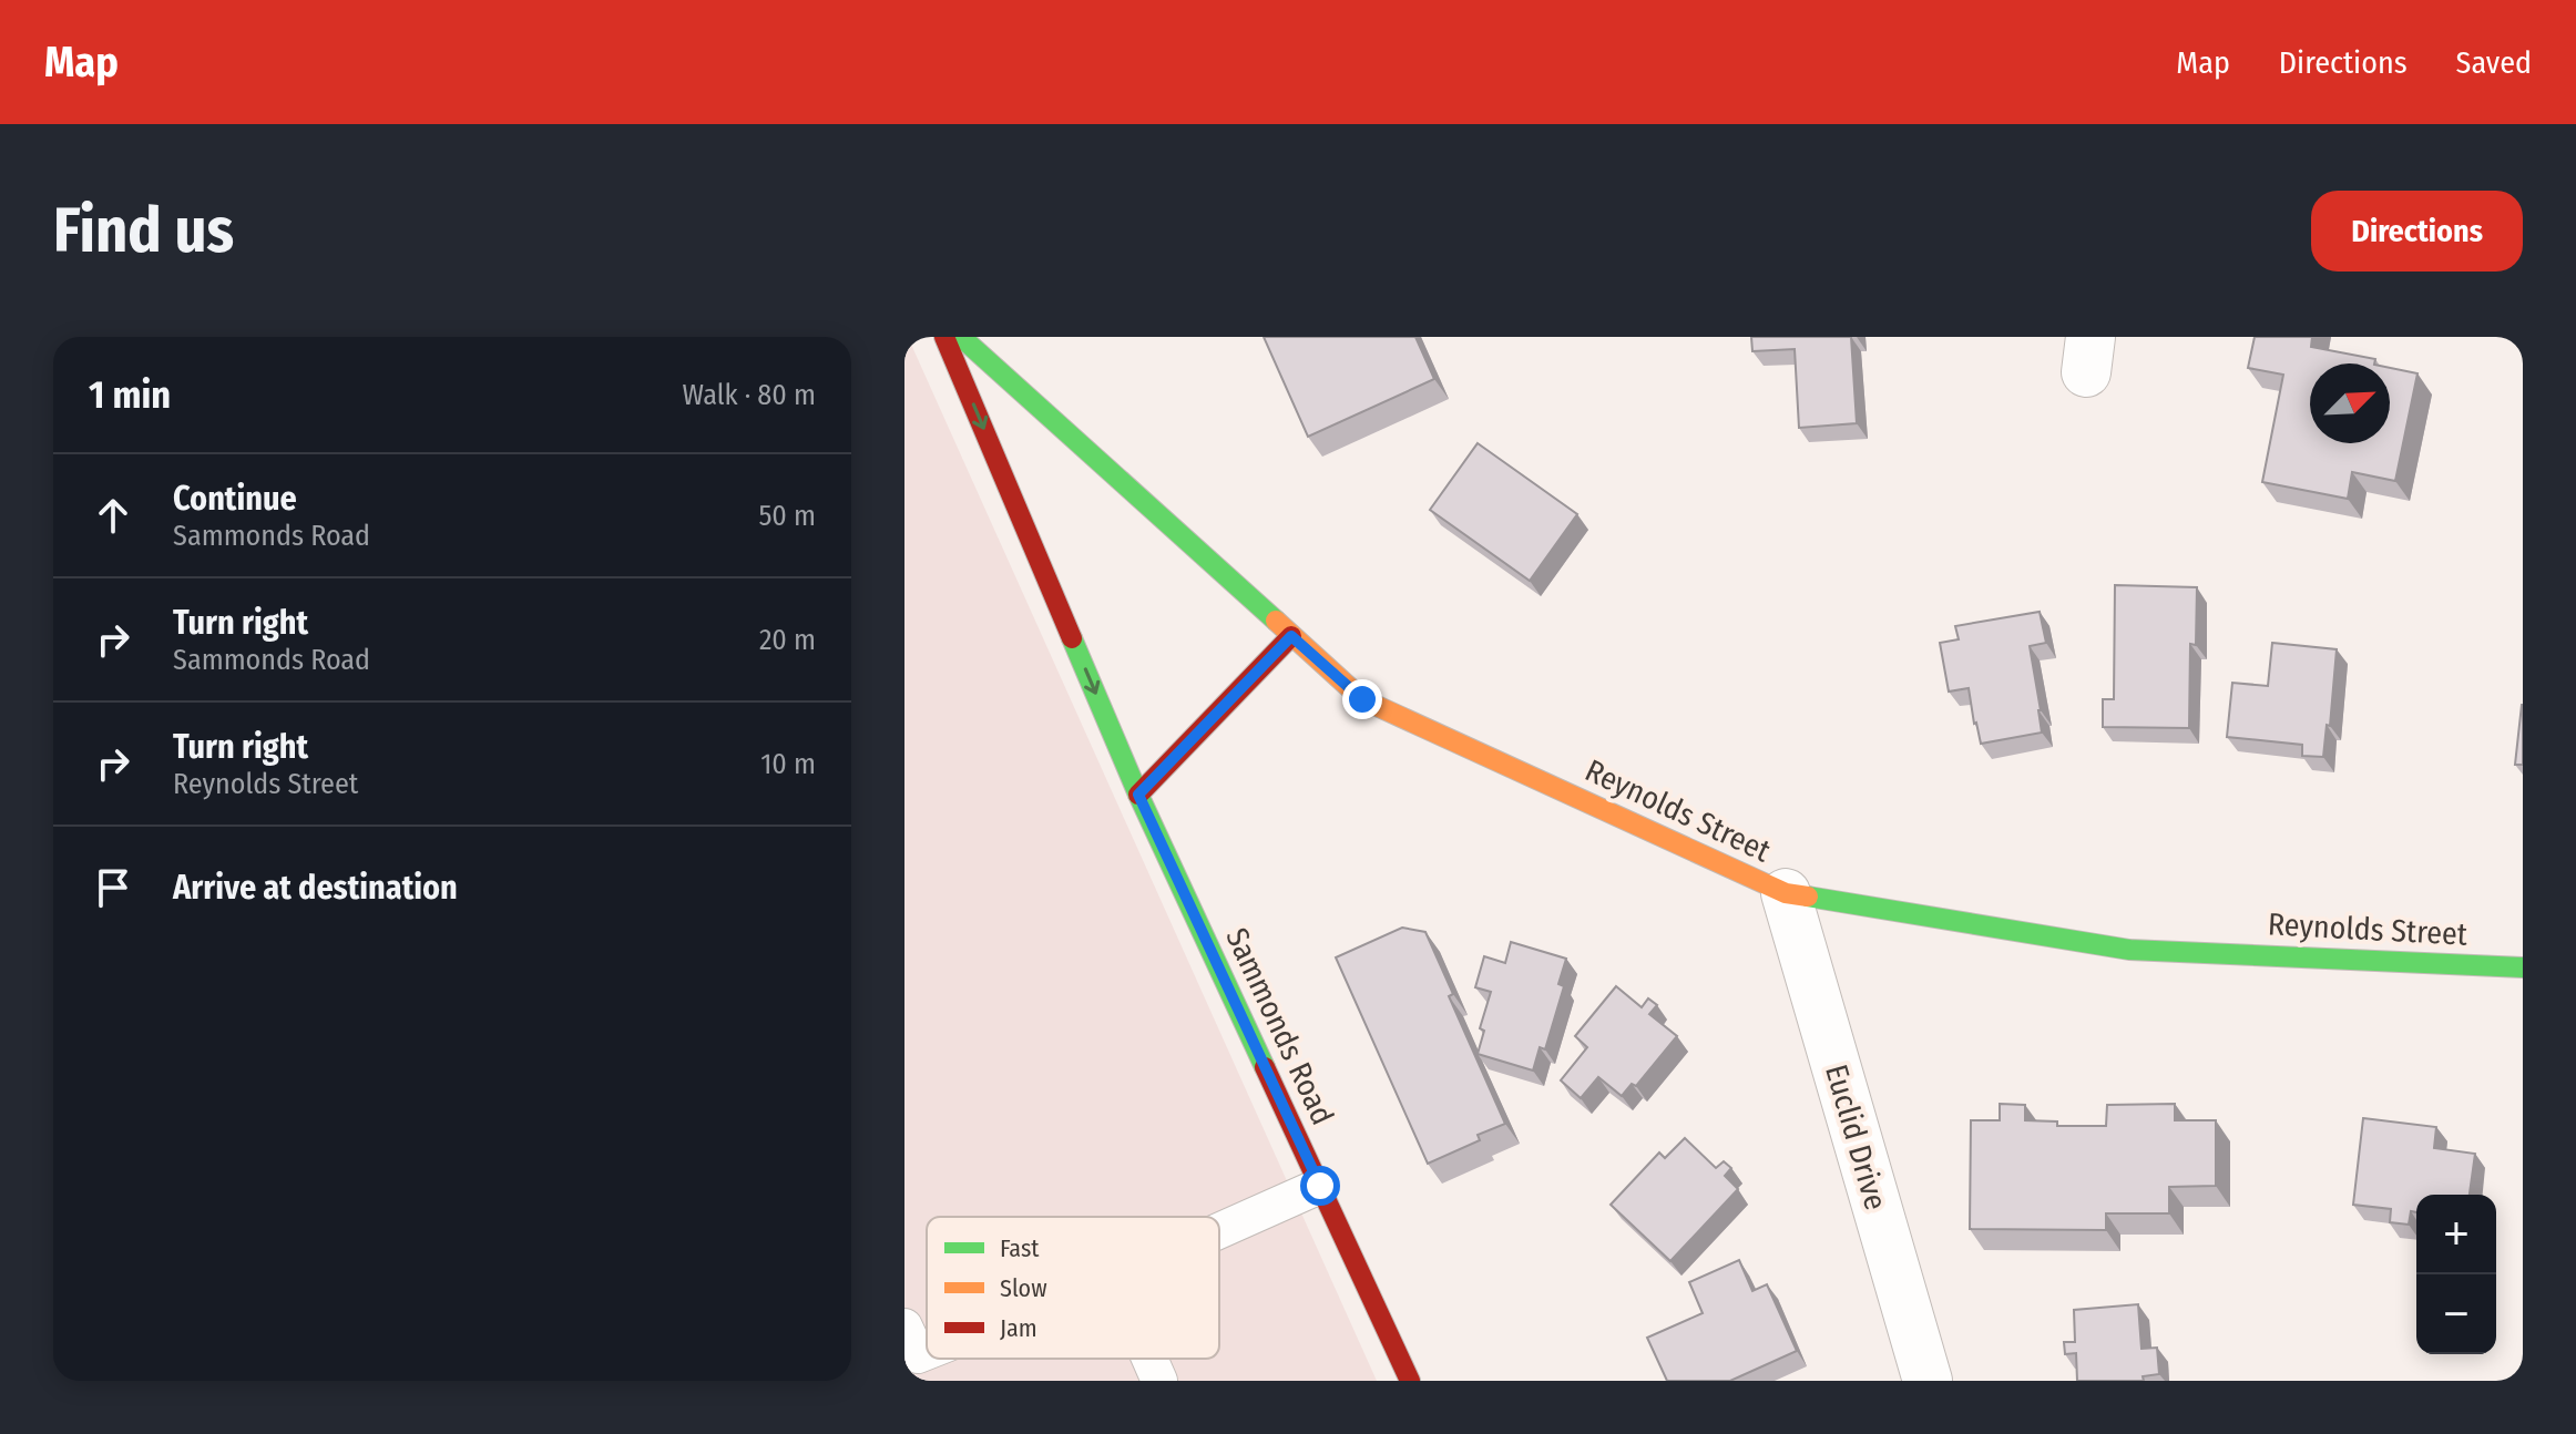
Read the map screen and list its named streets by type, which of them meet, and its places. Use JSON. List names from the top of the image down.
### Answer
{
  "streets": {
    "main road": ["Reynolds Street", "Sammonds Road"],
    "street": ["Euclid Drive"]
  },
  "crossings": [
    ["Reynolds Street", "Euclid Drive"]
  ],
  "one_way": ["Sammonds Road"],
  "legend": ["Fast", "Slow", "Jam"],
  "north": "top right",
  "page": {
    "header": "Map",
    "nav": ["Map", "Directions", "Saved"],
    "buttons": "Directions",
    "title": "Find us",
    "heading": ["1 min", "Walk · 80 m"],
    "list": [
      ["Continue", "Sammonds Road", "50 m"],
      ["Turn right", "Sammonds Road", "20 m"],
      ["Turn right", "Reynolds Street", "10 m"],
      "Arrive at destination"
    ],
    "map_buttons": ["+", "−"]
  }
}
